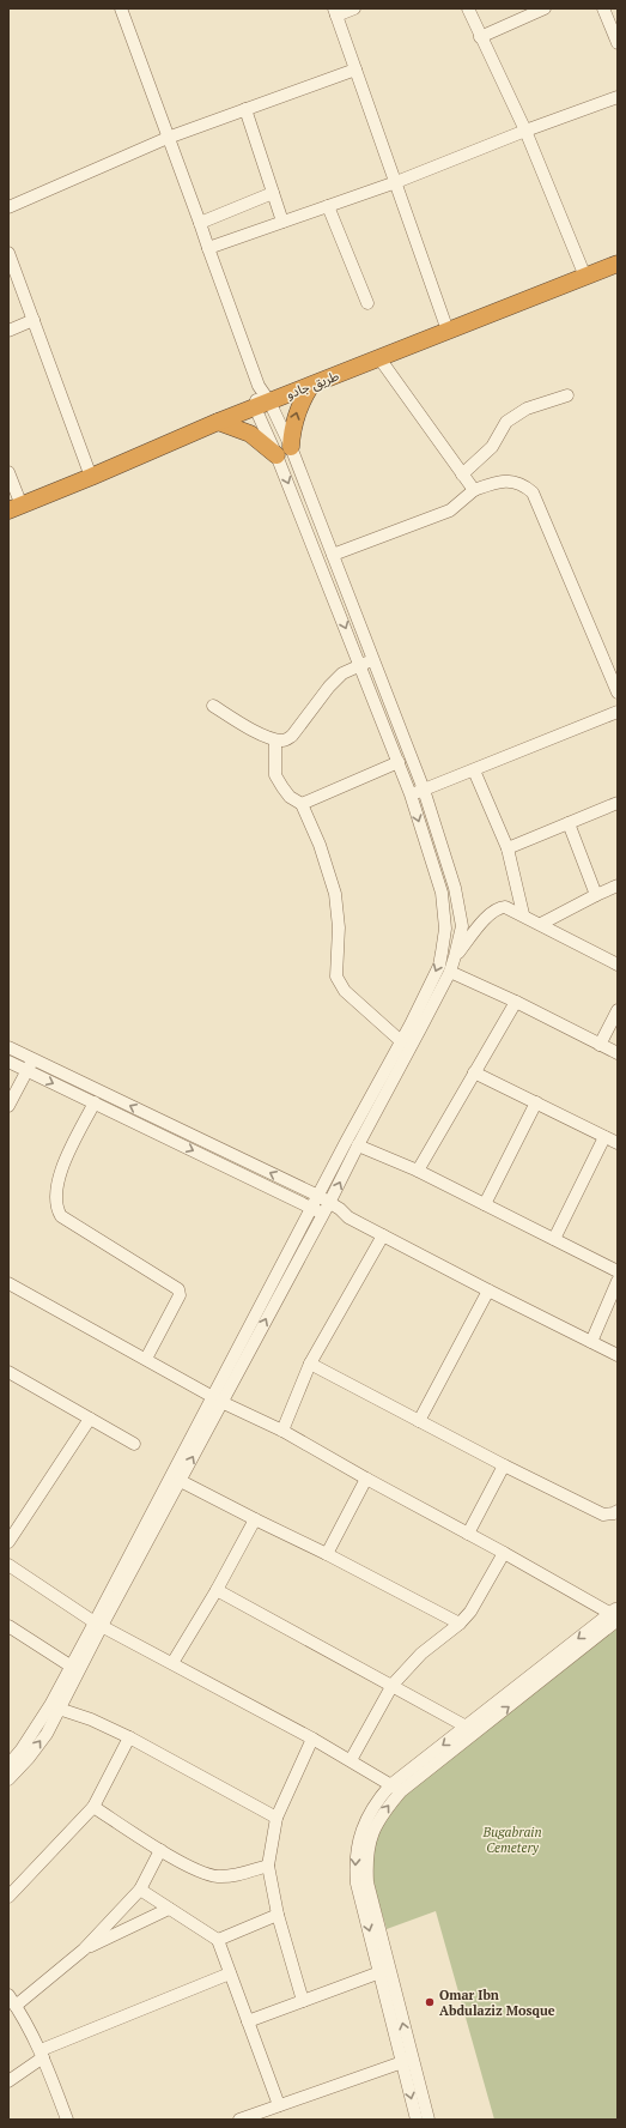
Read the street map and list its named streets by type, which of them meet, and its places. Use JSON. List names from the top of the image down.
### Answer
{
  "streets": {
    "highway": ["طريق جادو"]
  },
  "parks": ["Bugabrain Cemetery"],
  "places": ["Omar Ibn Abdulaziz Mosque"]
}
